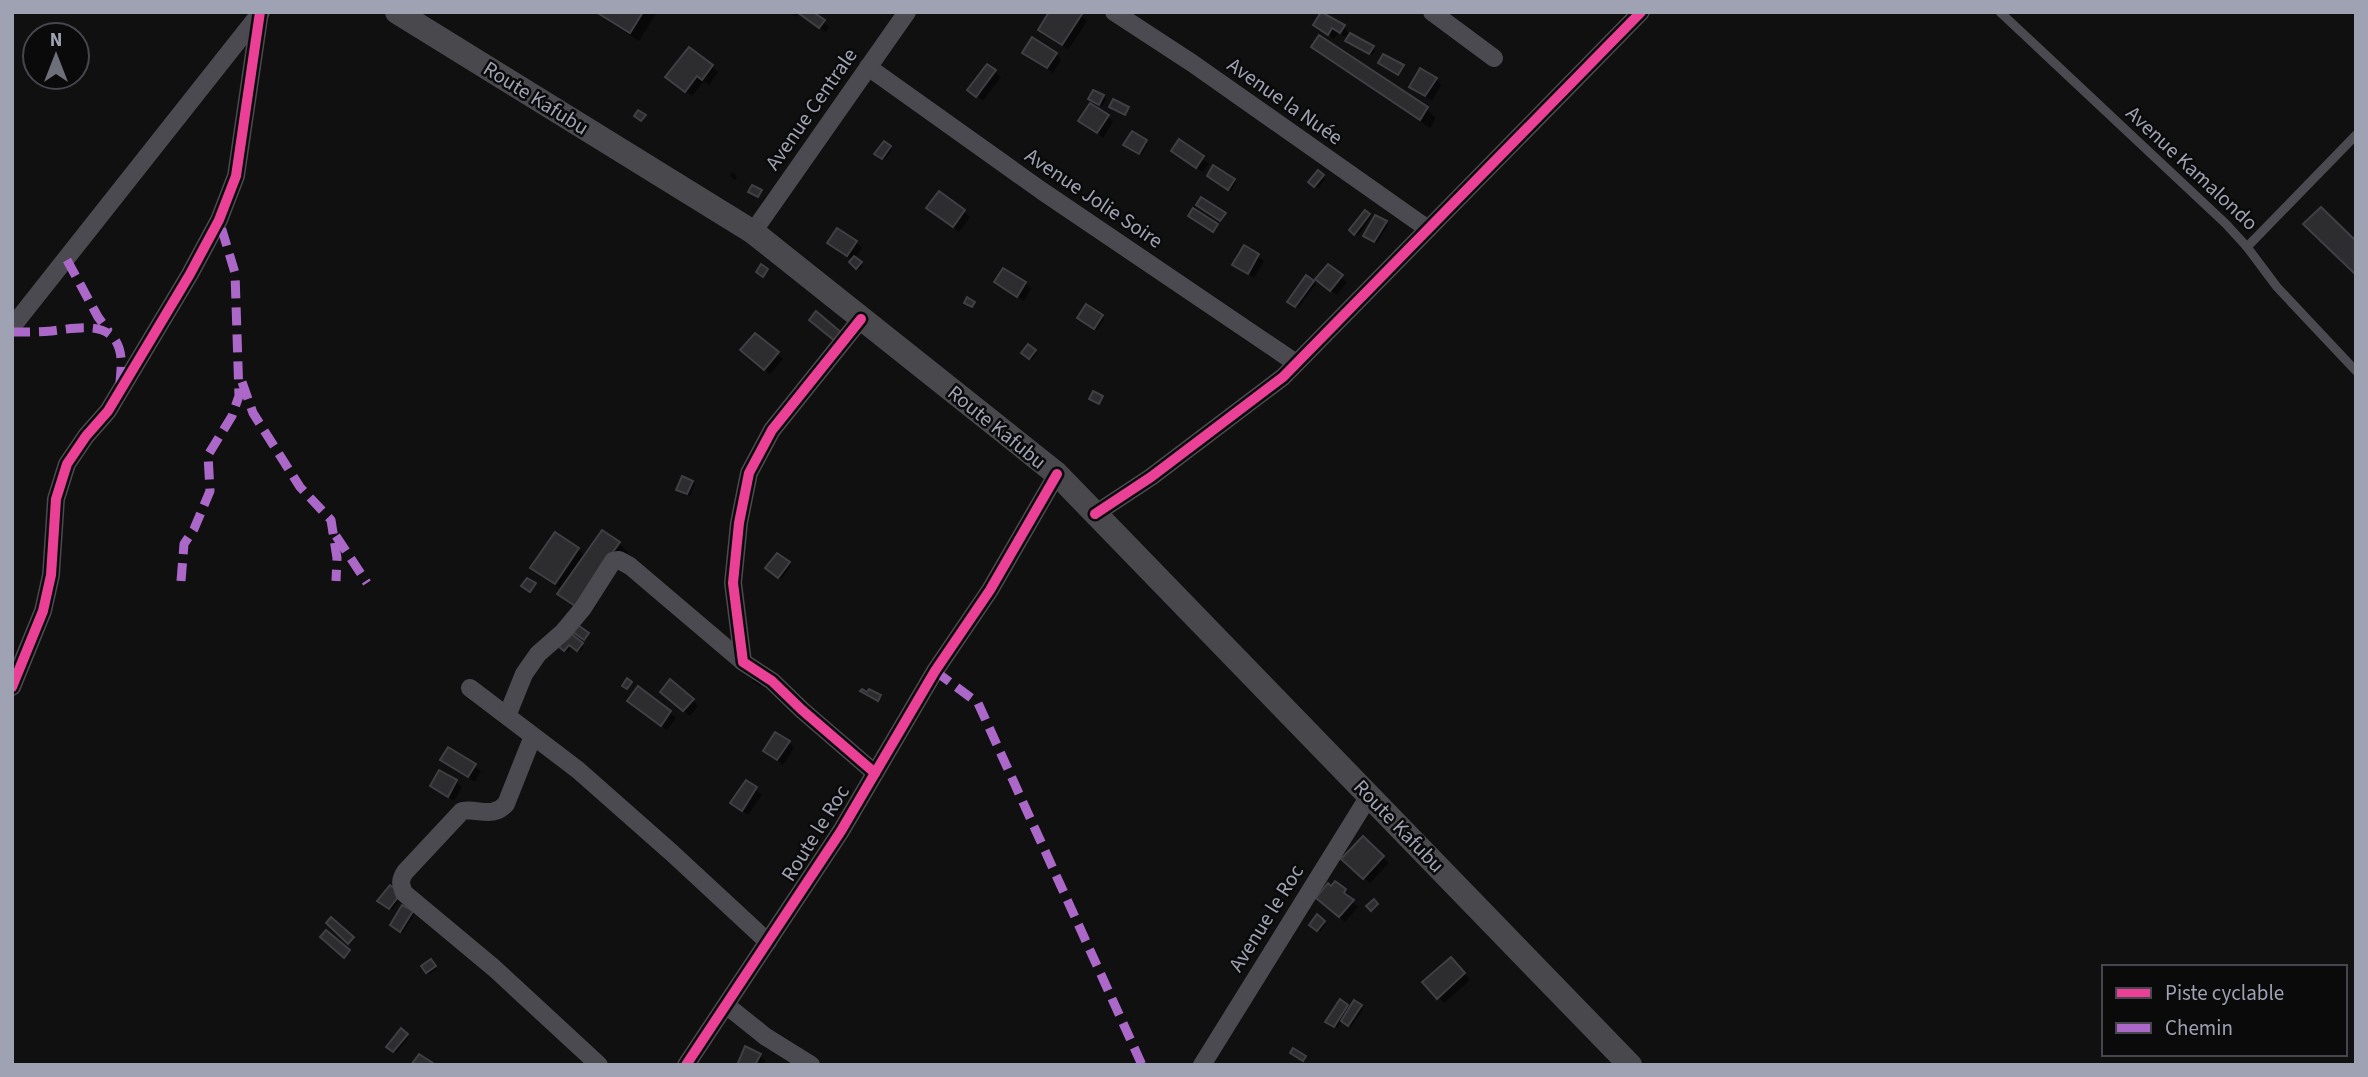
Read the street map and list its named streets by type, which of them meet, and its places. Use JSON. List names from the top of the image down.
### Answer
{
  "streets": {
    "main road": ["Route Kafubu"],
    "street": [
      "Avenue la Nuée",
      "Avenue Centrale",
      "Avenue Jolie Soire",
      "Route le Roc",
      "Avenue le Roc"
    ],
    "lane": ["Avenue Kamalondo"]
  },
  "crossings": [
    ["Route Kafubu", "Avenue Centrale"],
    ["Route Kafubu", "Route le Roc"],
    ["Route Kafubu", "Avenue le Roc"],
    ["Avenue Centrale", "Avenue Jolie Soire"]
  ],
  "legend": ["Piste cyclable", "Chemin"],
  "north": "top"
}
